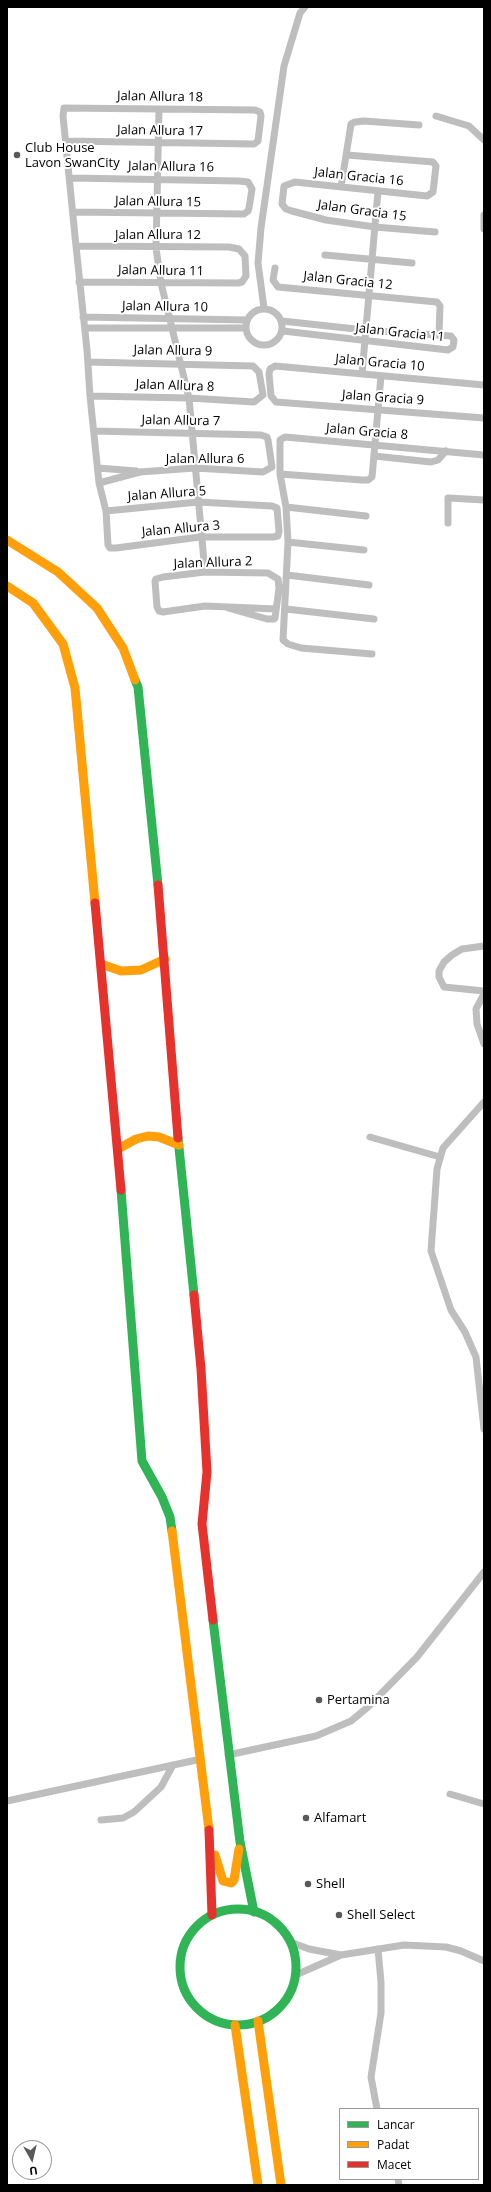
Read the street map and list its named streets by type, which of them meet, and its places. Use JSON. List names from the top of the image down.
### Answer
{
  "streets": {
    "street": [
      "Jalan Allura 18",
      "Jalan Allura 17",
      "Jalan Allura 16",
      "Jalan Gracia 16",
      "Jalan Allura 15",
      "Jalan Gracia 15",
      "Jalan Allura 12",
      "Jalan Allura 11",
      "Jalan Gracia 12",
      "Jalan Allura 10",
      "Jalan Gracia 11",
      "Jalan Allura 9",
      "Jalan Gracia 10",
      "Jalan Allura 8",
      "Jalan Gracia 9",
      "Jalan Allura 7",
      "Jalan Gracia 8",
      "Jalan Allura 6",
      "Jalan Allura 5",
      "Jalan Allura 3",
      "Jalan Allura 2"
    ]
  },
  "crossings": [
    ["Jalan Allura 18", "Jalan Allura 17"],
    ["Jalan Allura 16", "Jalan Allura 15"],
    ["Jalan Gracia 16", "Jalan Gracia 15"],
    ["Jalan Allura 12", "Jalan Allura 11"],
    ["Jalan Gracia 12", "Jalan Gracia 11"],
    ["Jalan Allura 10", "Jalan Gracia 11"],
    ["Jalan Allura 9", "Jalan Allura 8"],
    ["Jalan Gracia 10", "Jalan Gracia 9"],
    ["Jalan Allura 7", "Jalan Allura 6"],
    ["Jalan Allura 5", "Jalan Allura 3"]
  ],
  "places": [
    "Club House Lavon SwanCity",
    "Pertamina",
    "Alfamart",
    "Shell",
    "Shell Select"
  ],
  "legend": ["Lancar", "Padat", "Macet"],
  "north": "bottom"
}
